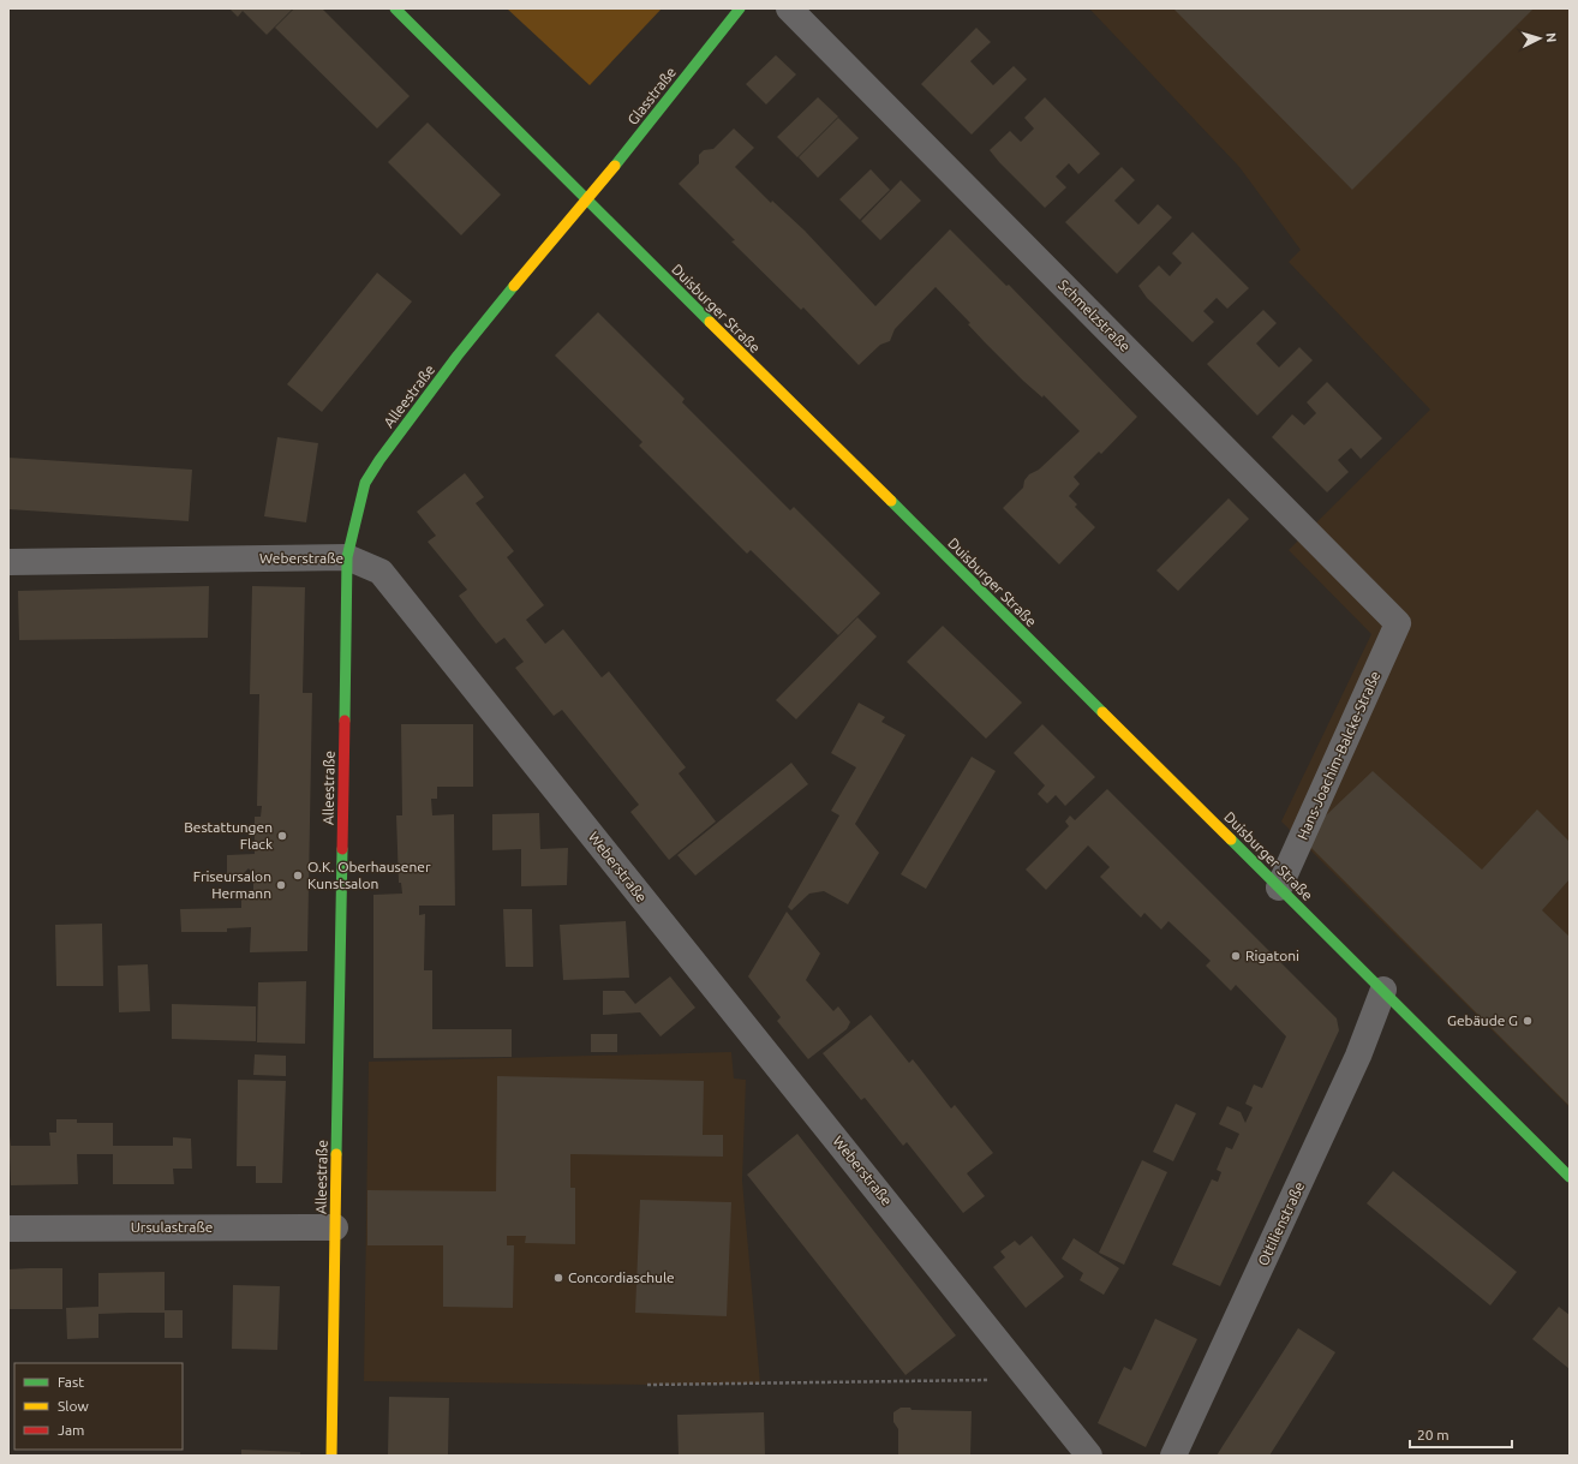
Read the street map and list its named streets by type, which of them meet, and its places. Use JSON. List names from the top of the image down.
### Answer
{
  "streets": {
    "main road": ["Glasstraße", "Duisburger Straße", "Alleestraße"],
    "street": [
      "Schmelzstraße",
      "Weberstraße",
      "Hans-Joachim-Balcke-Straße",
      "Ottilienstraße",
      "Ursulastraße"
    ]
  },
  "crossings": [
    ["Glasstraße", "Duisburger Straße"],
    ["Glasstraße", "Alleestraße"],
    ["Duisburger Straße", "Alleestraße"],
    ["Duisburger Straße", "Hans-Joachim-Balcke-Straße"],
    ["Duisburger Straße", "Ottilienstraße"],
    ["Schmelzstraße", "Hans-Joachim-Balcke-Straße"],
    ["Alleestraße", "Weberstraße"],
    ["Alleestraße", "Ursulastraße"]
  ],
  "places": [
    "Bestattungen Flack",
    "O.K. Oberhausener Kunstsalon",
    "Friseursalon Hermann",
    "Rigatoni",
    "Gebäude G",
    "Concordiaschule"
  ],
  "legend": ["Fast", "Slow", "Jam"],
  "scale_bar": "20 m",
  "north": "right"
}
